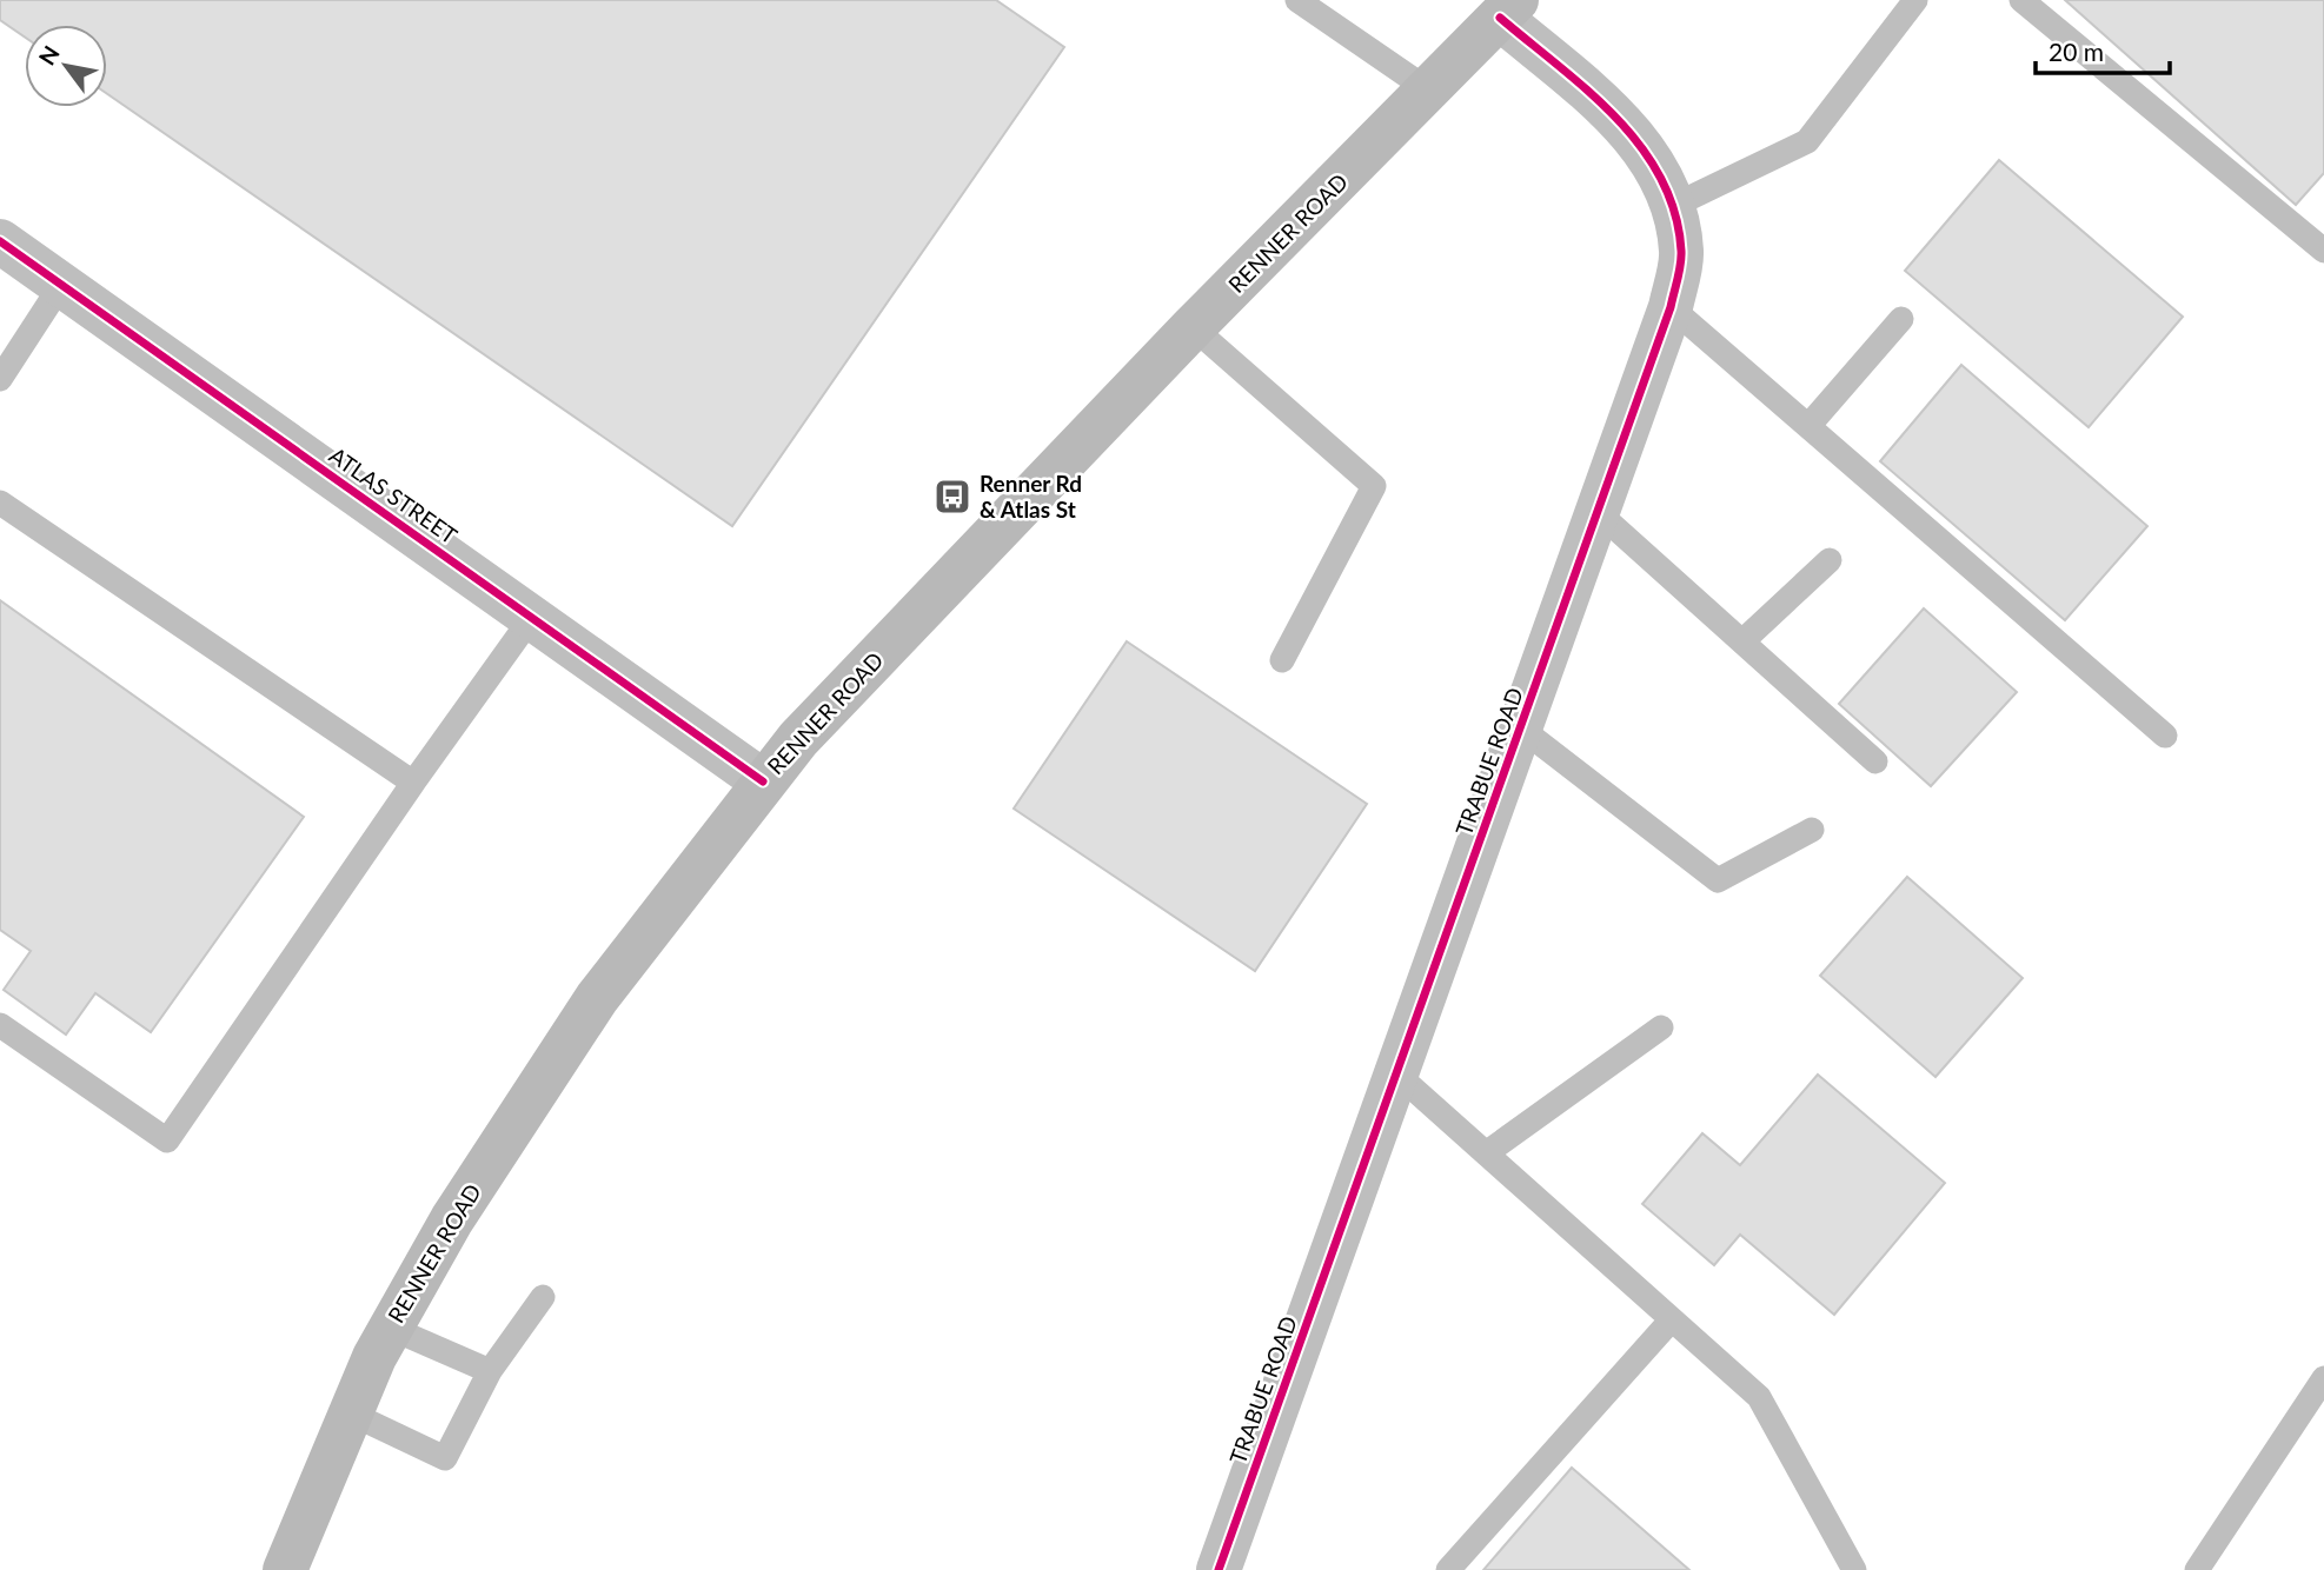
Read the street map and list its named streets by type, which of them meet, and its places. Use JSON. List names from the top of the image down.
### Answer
{
  "streets": {
    "main road": ["RENNER ROAD"],
    "street": ["ATLAS STREET", "TRABUE ROAD"]
  },
  "crossings": [
    ["RENNER ROAD", "ATLAS STREET"],
    ["RENNER ROAD", "TRABUE ROAD"]
  ],
  "places": {
    "bus stop": ["Renner Rd & Atlas St"]
  },
  "scale_bar": "20 m",
  "north": "top left"
}
